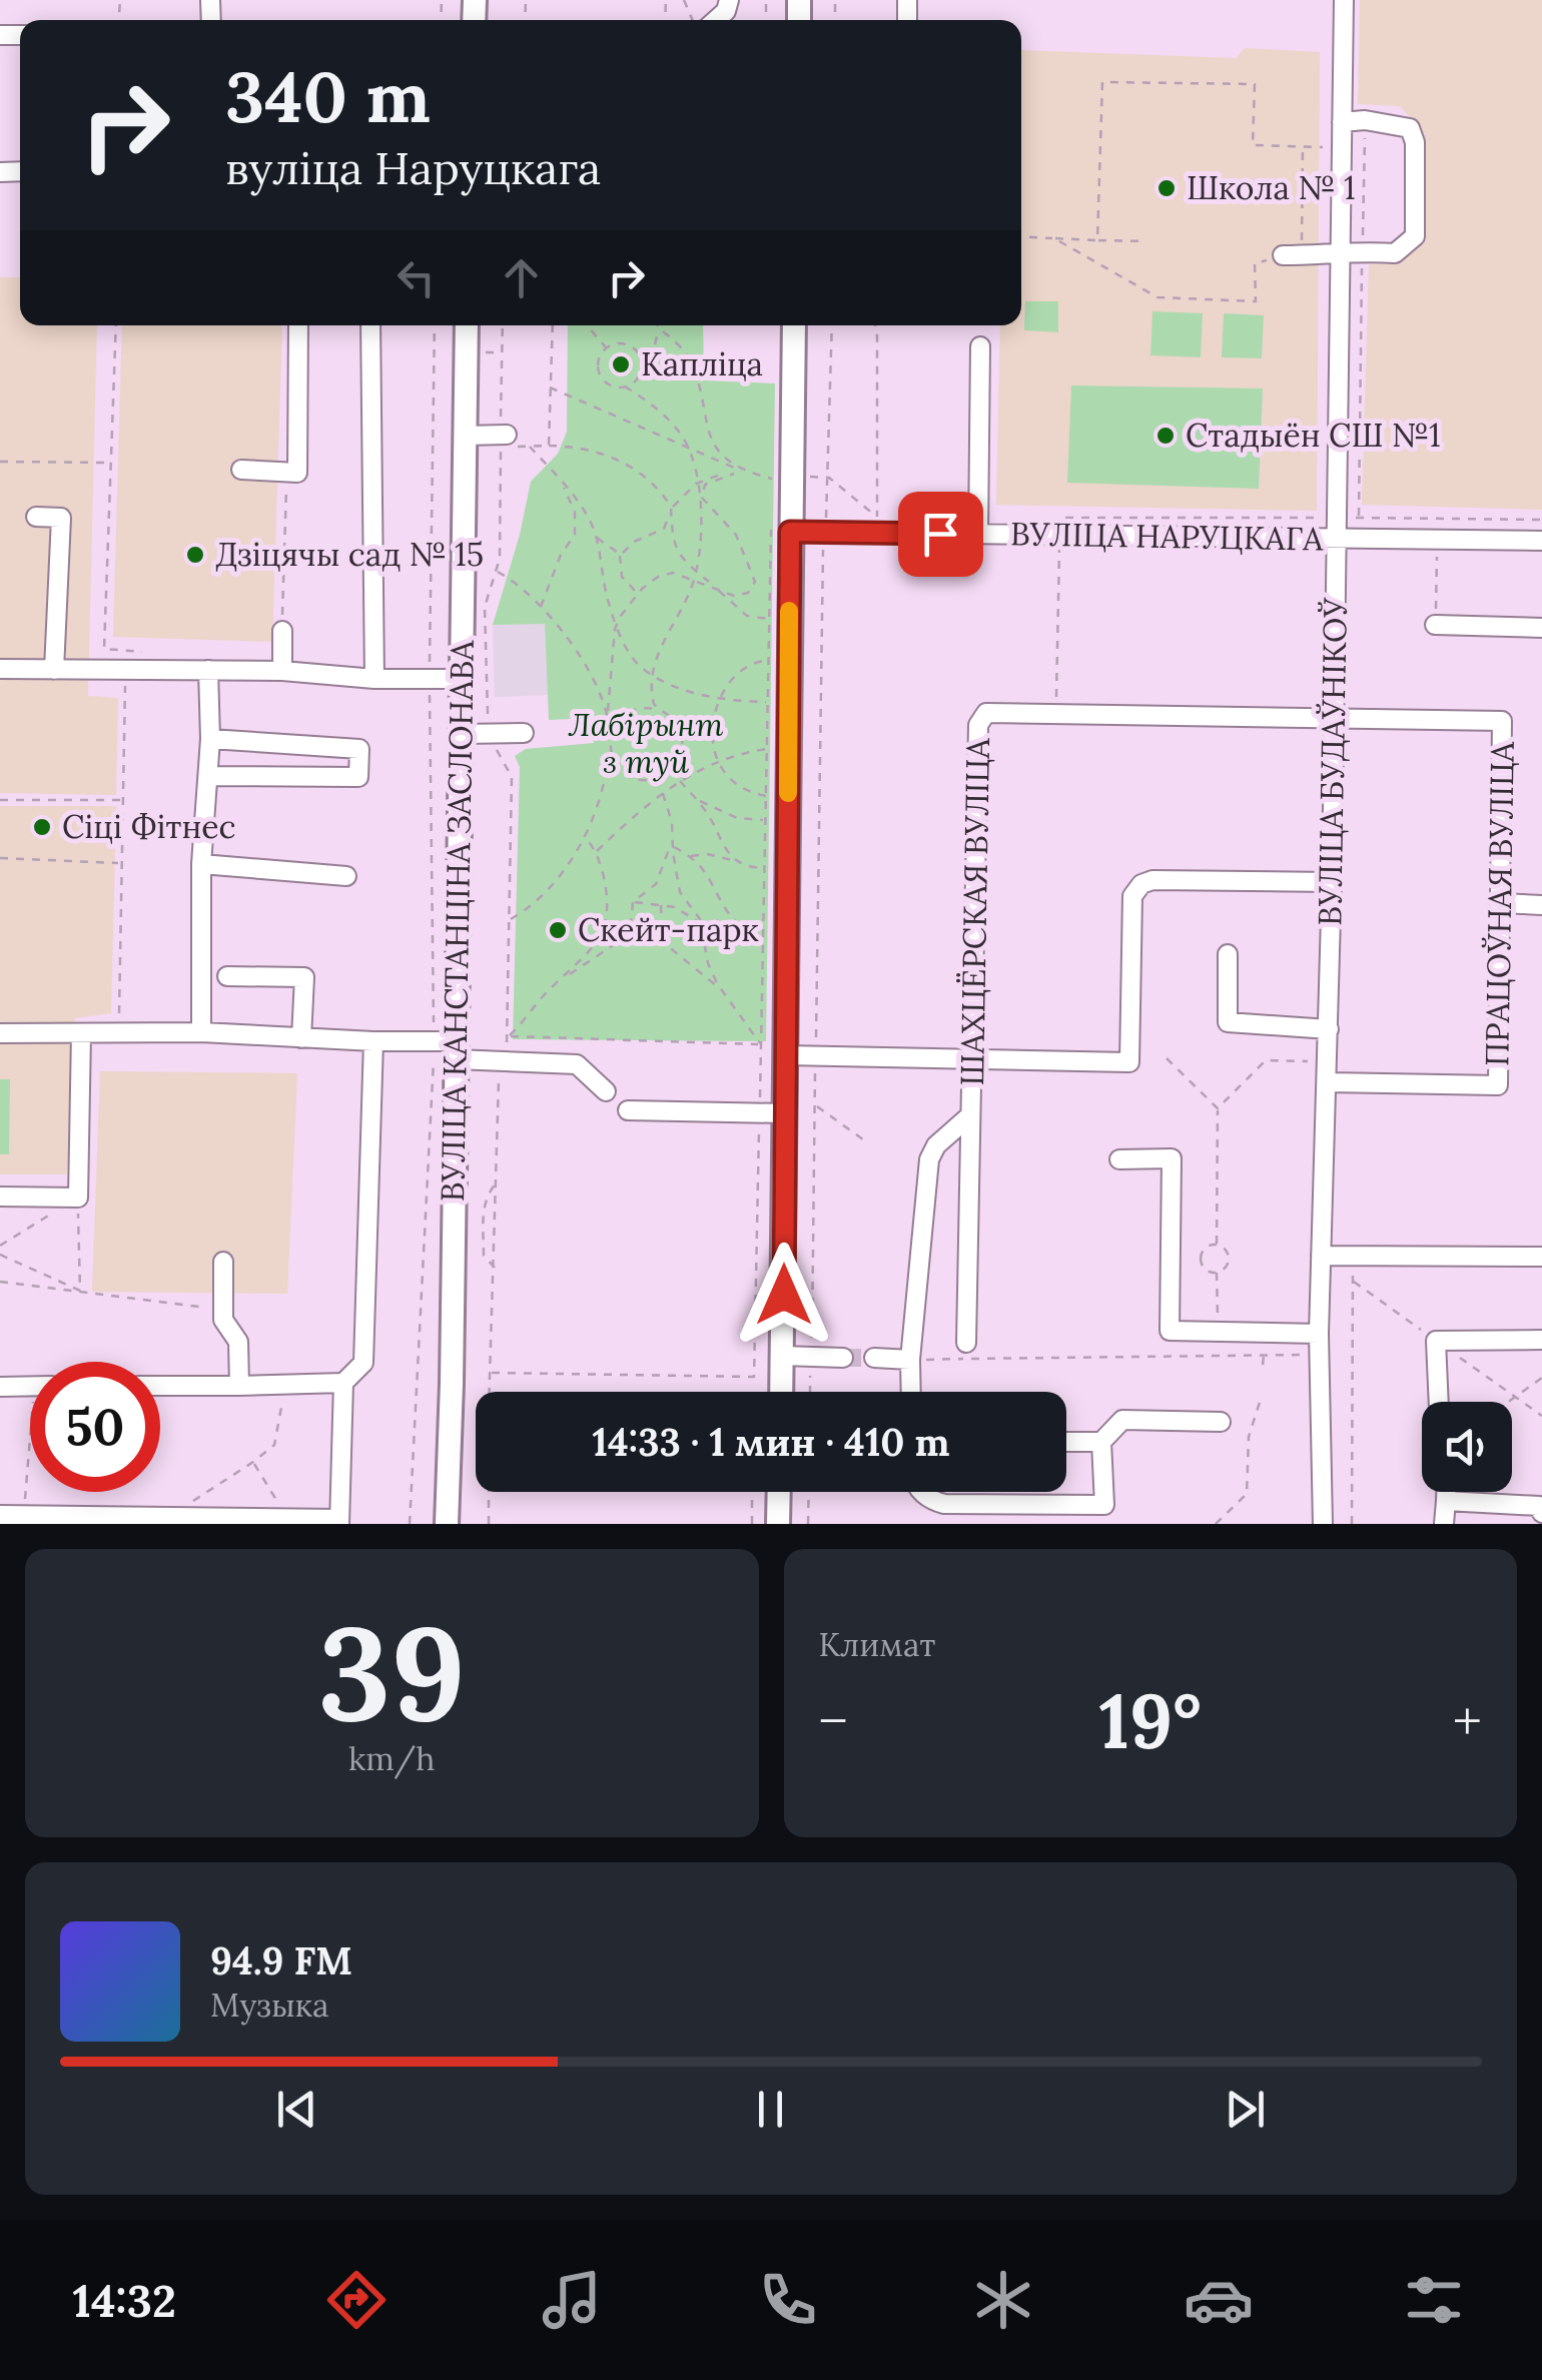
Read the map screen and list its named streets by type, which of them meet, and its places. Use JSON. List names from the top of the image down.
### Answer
{
  "streets": {
    "main road": ["ВУЛІЦА КАНСТАНЦІНА ЗАСЛОНАВА"],
    "street": [
      "ВУЛІЦА НАРУЦКАГА",
      "ВУЛІЦА БУДАЎНІКОЎ",
      "ПРАЦОЎНАЯ ВУЛІЦА",
      "ШАХЦЁРСКАЯ ВУЛІЦА"
    ]
  },
  "crossings": [
    ["ВУЛІЦА НАРУЦКАГА", "ВУЛІЦА БУДАЎНІКОЎ"],
    ["ВУЛІЦА БУДАЎНІКОЎ", "ПРАЦОЎНАЯ ВУЛІЦА"],
    ["ВУЛІЦА БУДАЎНІКОЎ", "ШАХЦЁРСКАЯ ВУЛІЦА"],
    ["ПРАЦОЎНАЯ ВУЛІЦА", "ШАХЦЁРСКАЯ ВУЛІЦА"]
  ],
  "parks": ["Лабірынт з туй"],
  "places": [
    "Школа № 1",
    "Капліца",
    "Стадыён СШ №1",
    "Дзіцячы сад № 15",
    "Сіці Фітнес",
    "Скейт-парк"
  ],
  "page": {
    "turn": ["340 m", "вуліца Наруцкага"],
    "limit": "50",
    "trip": "14:33 · 1 мин · 410 m",
    "tile": [
      ["39", "km/h"],
      "Климат"
    ],
    "heat": ["−", "19°", "+"],
    "song": ["94.9 FM", "Музыка"],
    "tabs": "14:32"
  }
}
